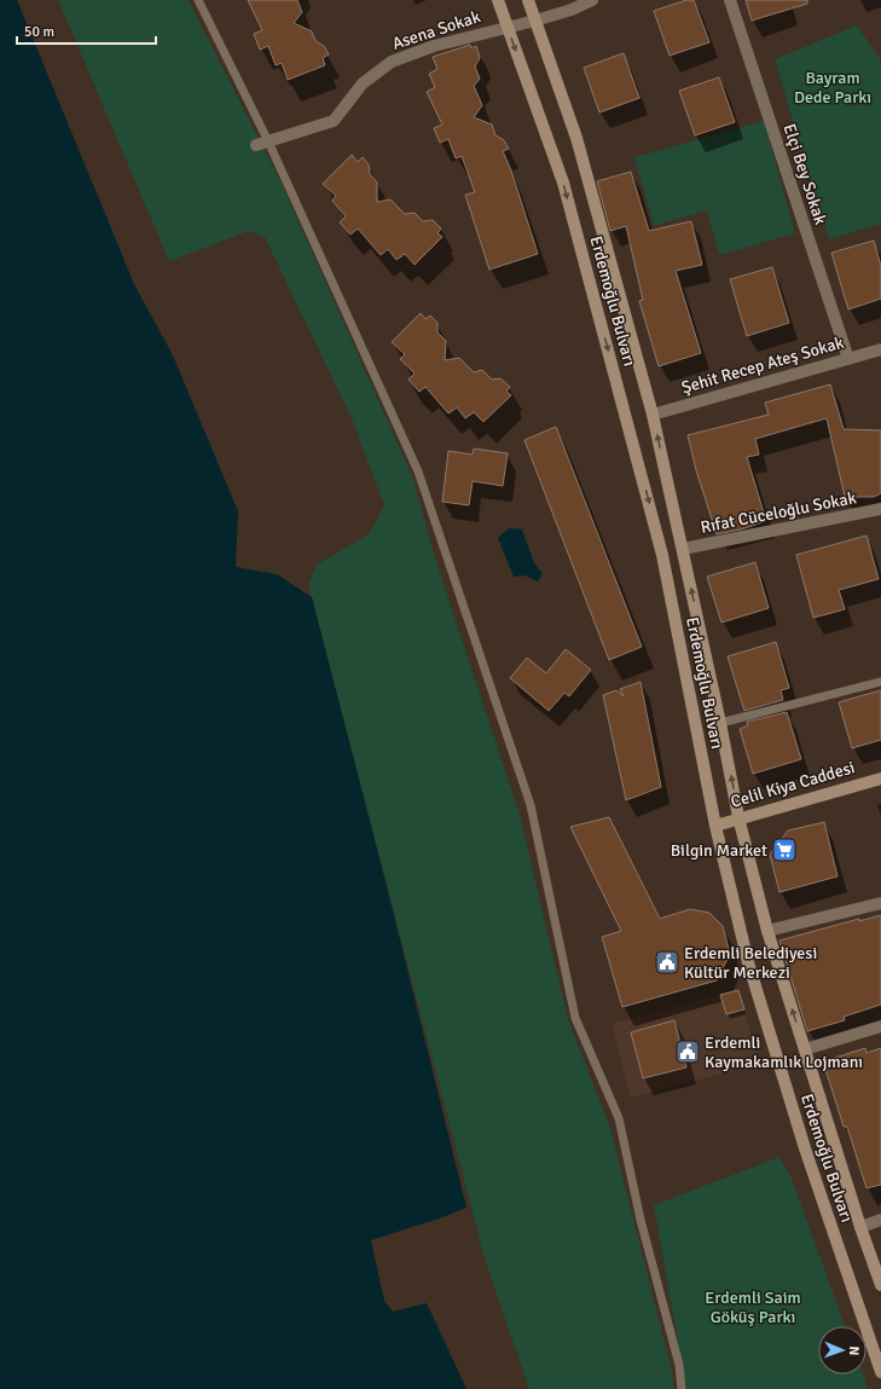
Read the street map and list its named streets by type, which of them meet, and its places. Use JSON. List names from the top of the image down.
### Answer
{
  "streets": {
    "main road": ["Erdemoğlu Bulvarı", "Celil Kiya Caddesi"],
    "street": [
      "Asena Sokak",
      "Elçi Bey Sokak",
      "Şehit Recep Ateş Sokak",
      "Rıfat Cüceloğlu Sokak"
    ]
  },
  "crossings": [
    ["Asena Sokak", "Erdemoğlu Bulvarı"],
    ["Elçi Bey Sokak", "Şehit Recep Ateş Sokak"],
    ["Erdemoğlu Bulvarı", "Şehit Recep Ateş Sokak"],
    ["Erdemoğlu Bulvarı", "Rıfat Cüceloğlu Sokak"],
    ["Erdemoğlu Bulvarı", "Celil Kiya Caddesi"]
  ],
  "parks": ["Bayram Dede Parkı", "Erdemli Saim Göküş Parkı"],
  "places": {
    "supermarket": ["Bilgin Market"],
    "public building": ["Erdemli Belediyesi Kültür Merkezi", "Erdemli Kaymakamlık Lojmanı"]
  },
  "scale_bar": "50 m",
  "north": "right"
}
